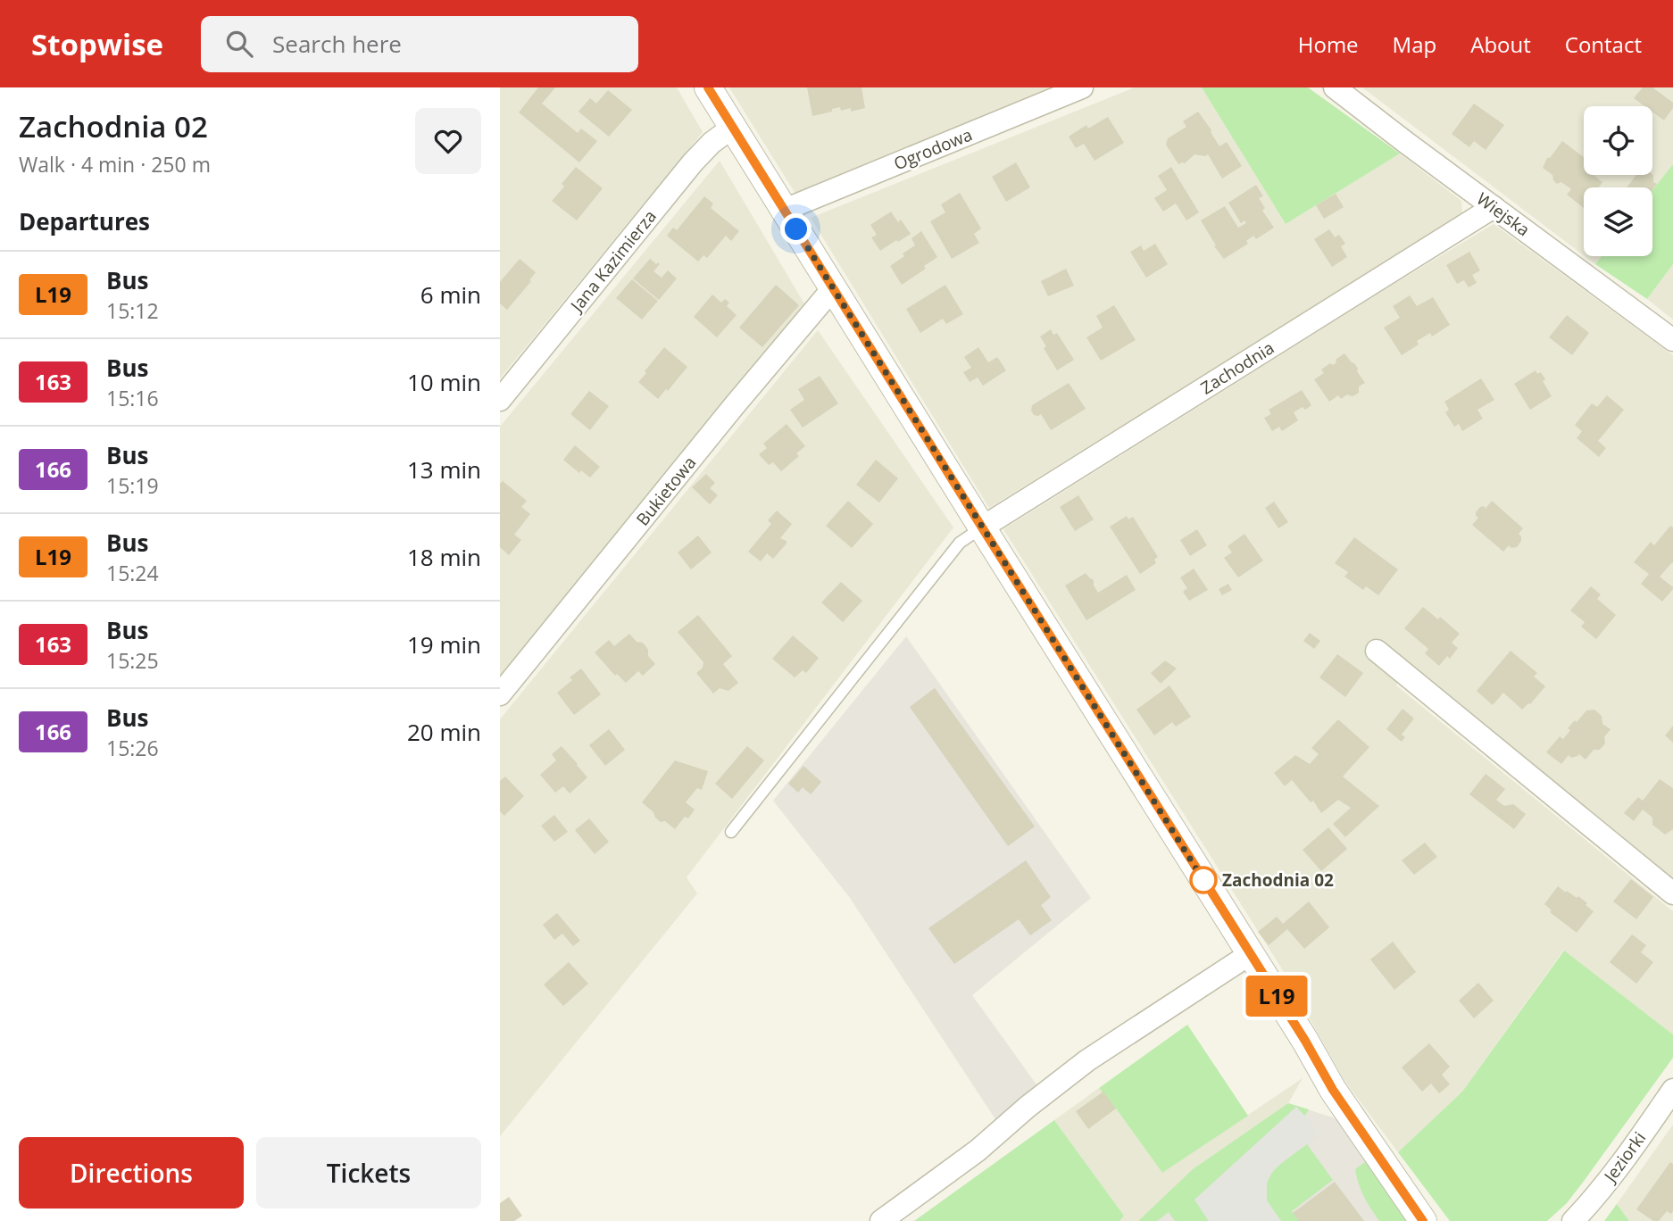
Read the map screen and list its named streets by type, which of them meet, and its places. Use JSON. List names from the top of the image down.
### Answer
{
  "streets": {
    "street": [
      "Ogrodowa",
      "Wiejska",
      "Jana Kazimierza",
      "Zachodnia",
      "Bukietowa",
      "Jeziorki"
    ]
  },
  "crossings": [
    ["Wiejska", "Zachodnia"]
  ],
  "places": ["Zachodnia 02"],
  "lines": ["bus line L19"],
  "page": {
    "header": "Stopwise",
    "search": "Search here",
    "nav": [
      "Home",
      "Map",
      "About",
      "Contact"
    ],
    "heading": [
      ["Zachodnia 02", "Walk · 4 min · 250 m"],
      "Departures"
    ],
    "on_map": "L19",
    "list": [
      {
        "mark": "L19",
        "name": "Bus",
        "note": "15:12",
        "value": "6 min"
      },
      {
        "mark": "163",
        "name": "Bus",
        "note": "15:16",
        "value": "10 min"
      },
      {
        "mark": "166",
        "name": "Bus",
        "note": "15:19",
        "value": "13 min"
      },
      {
        "mark": "L19",
        "name": "Bus",
        "note": "15:24",
        "value": "18 min"
      },
      {
        "mark": "163",
        "name": "Bus",
        "note": "15:25",
        "value": "19 min"
      },
      {
        "mark": "166",
        "name": "Bus",
        "note": "15:26",
        "value": "20 min"
      }
    ],
    "buttons": ["Directions", "Tickets"]
  }
}
